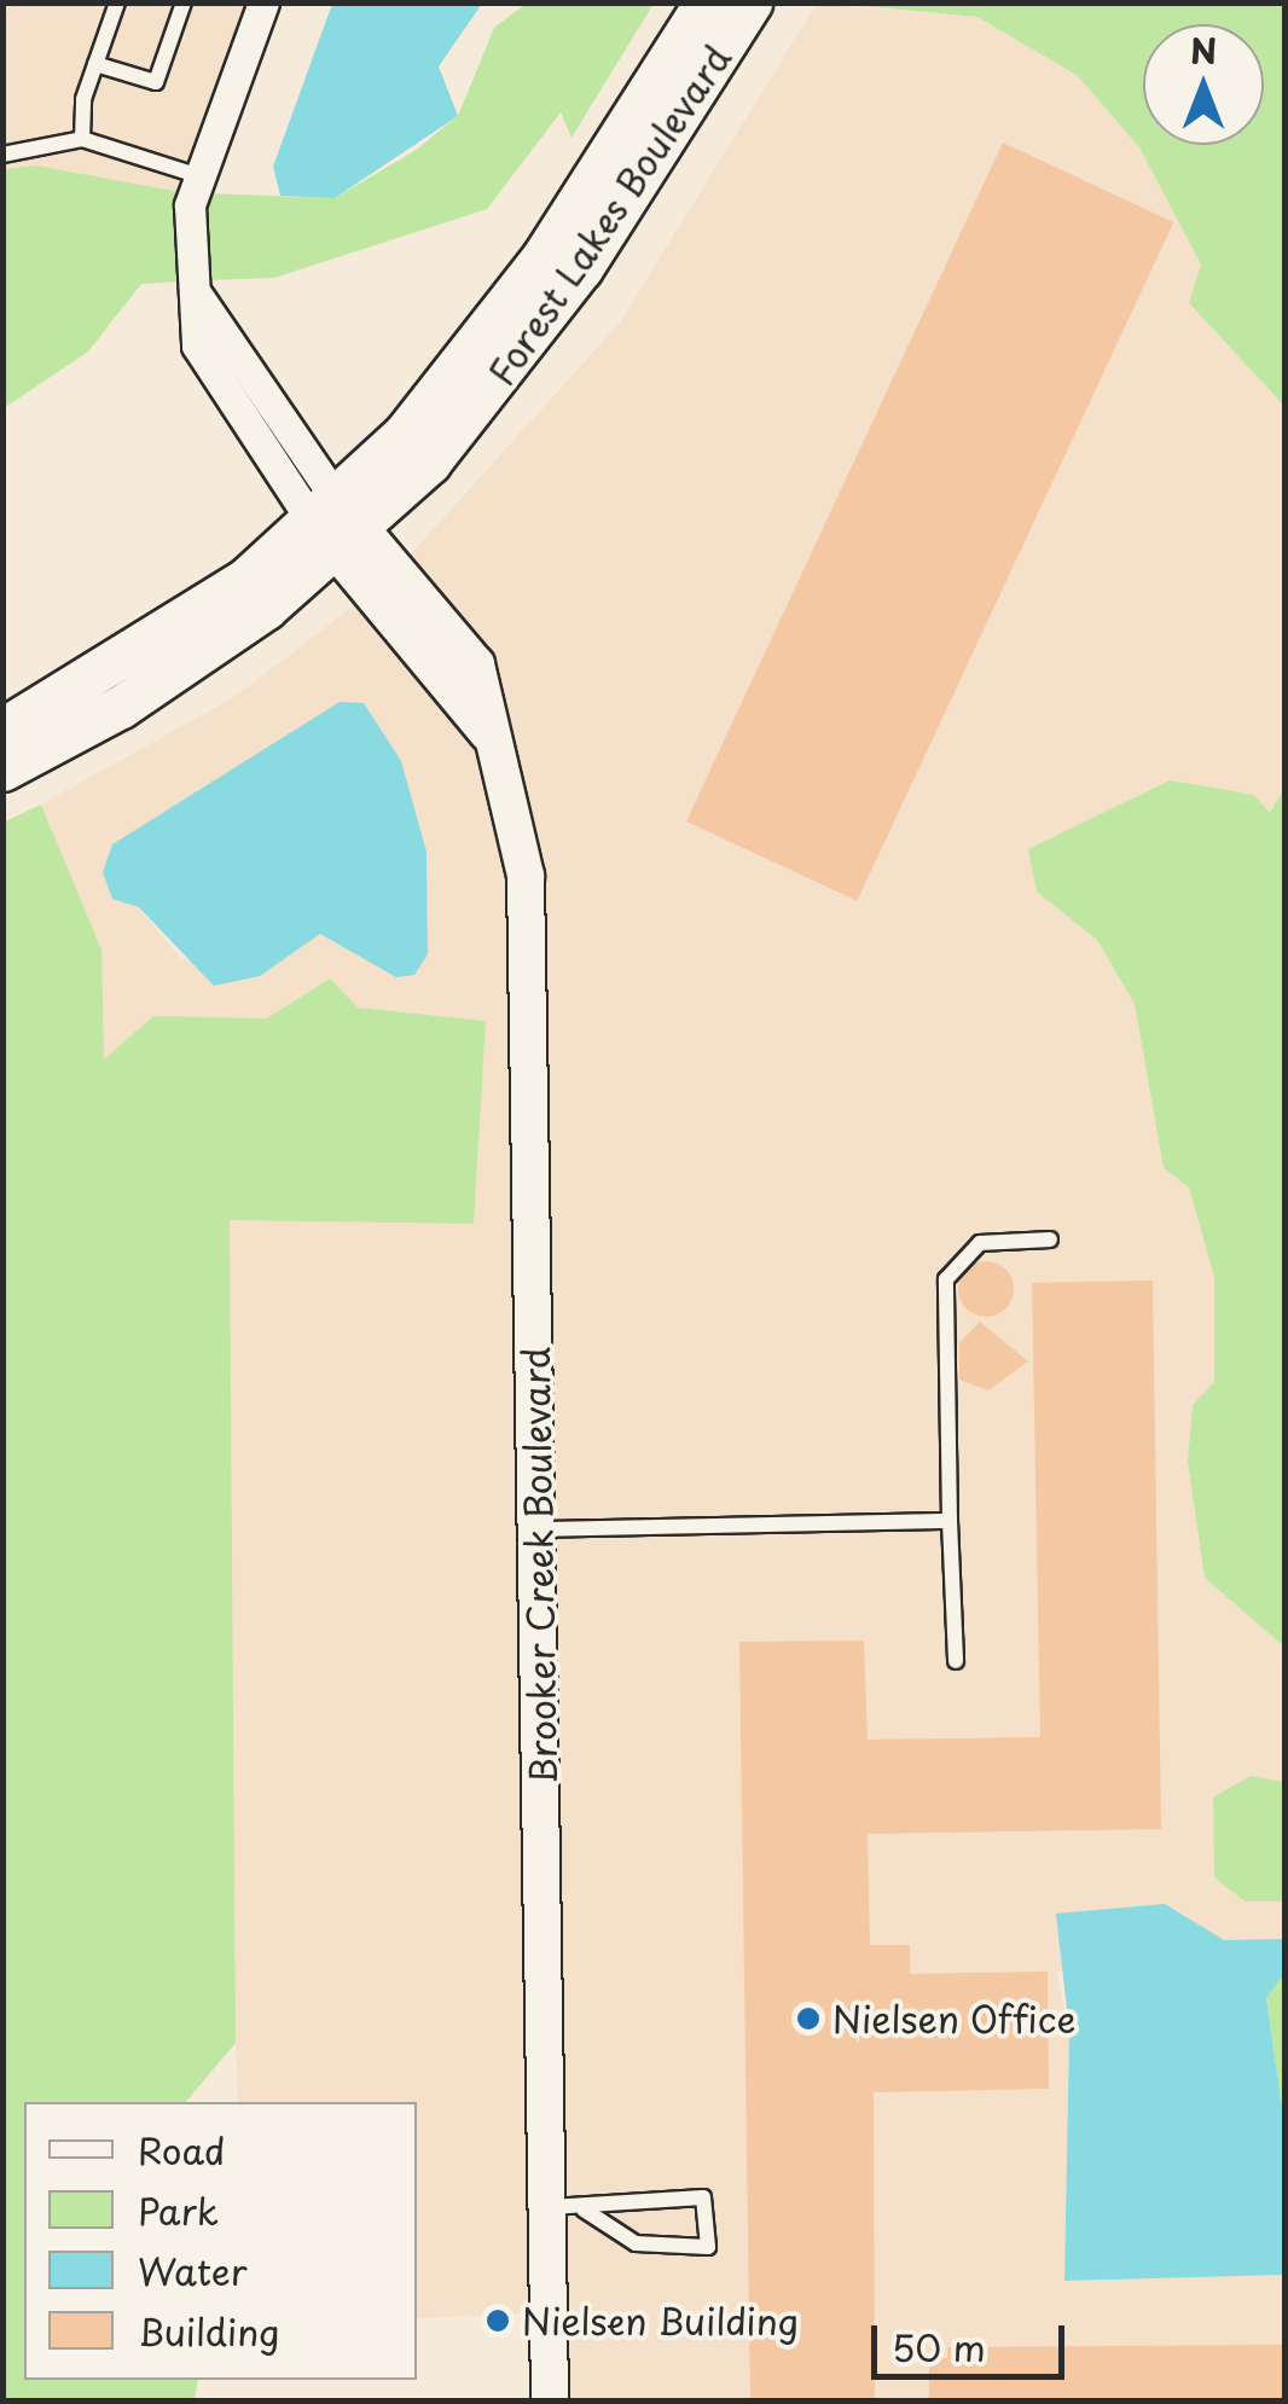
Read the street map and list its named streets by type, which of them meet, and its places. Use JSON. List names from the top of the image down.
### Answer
{
  "streets": {
    "main road": ["Forest Lakes Boulevard"],
    "street": ["Brooker Creek Boulevard"]
  },
  "crossings": [
    ["Forest Lakes Boulevard", "Brooker Creek Boulevard"]
  ],
  "places": ["Nielsen Office", "Nielsen Building"],
  "legend": [
    "Road",
    "Park",
    "Water",
    "Building"
  ],
  "scale_bar": "50 m",
  "north": "top"
}
